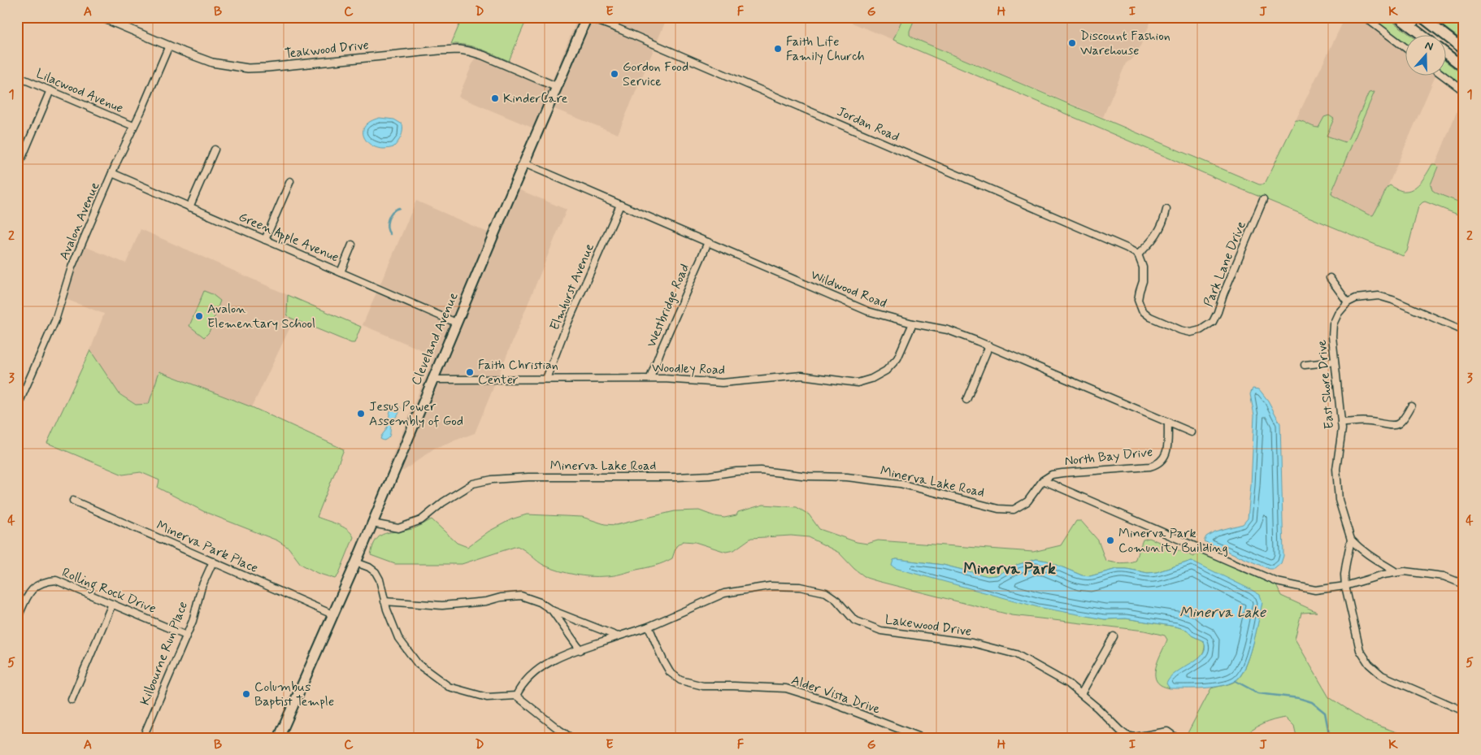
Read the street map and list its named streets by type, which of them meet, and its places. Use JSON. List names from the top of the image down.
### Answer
{
  "streets": {
    "main road": ["Cleveland Avenue"],
    "street": [
      "Teakwood Drive",
      "Lilacwood Avenue",
      "Jordan Road",
      "Avalon Avenue",
      "Green Apple Avenue",
      "Park Lane Drive",
      "Elmhurst Avenue",
      "Wildwood Road",
      "Westbridge Road",
      "Woodley Road",
      "East Shore Drive",
      "North Bay Drive",
      "Minerva Lake Road",
      "Minerva Park Place",
      "Rolling Rock Drive",
      "Lakewood Drive",
      "Kilbourne Run Place",
      "Alder Vista Drive"
    ]
  },
  "crossings": [
    ["Teakwood Drive", "Avalon Avenue"],
    ["Teakwood Drive", "Cleveland Avenue"],
    ["Lilacwood Avenue", "Avalon Avenue"],
    ["Jordan Road", "Park Lane Drive"],
    ["Jordan Road", "Cleveland Avenue"],
    ["Avalon Avenue", "Green Apple Avenue"],
    ["Green Apple Avenue", "Cleveland Avenue"],
    ["Elmhurst Avenue", "Wildwood Road"],
    ["Elmhurst Avenue", "Woodley Road"],
    ["Wildwood Road", "Westbridge Road"],
    ["Wildwood Road", "Cleveland Avenue"],
    ["Wildwood Road", "Woodley Road"],
    ["Wildwood Road", "North Bay Drive"],
    ["Westbridge Road", "Woodley Road"],
    ["Cleveland Avenue", "Woodley Road"],
    ["Cleveland Avenue", "Minerva Lake Road"],
    ["Cleveland Avenue", "Minerva Park Place"],
    ["North Bay Drive", "Minerva Lake Road"],
    ["Minerva Park Place", "Kilbourne Run Place"],
    ["Rolling Rock Drive", "Kilbourne Run Place"],
    ["Lakewood Drive", "Alder Vista Drive"]
  ],
  "districts": ["Minerva Park"],
  "water": ["Minerva Lake"],
  "places": [
    "Discount Fashion Warehouse",
    "Faith Life Family Church",
    "Gordon Food Service",
    "KinderCare",
    "Avalon Elementary School",
    "Faith Christian Center",
    "Jesus Power Assembly of God",
    "Minerva Park Comunity Building",
    "Columbus Baptist Temple"
  ],
  "north": "top",
  "grid": {
    "columns": [
      "A",
      "B",
      "C",
      "D",
      "E",
      "F",
      "G",
      "H",
      "I",
      "J",
      "K"
    ],
    "rows": [
      "1",
      "2",
      "3",
      "4",
      "5"
    ]
  }
}
